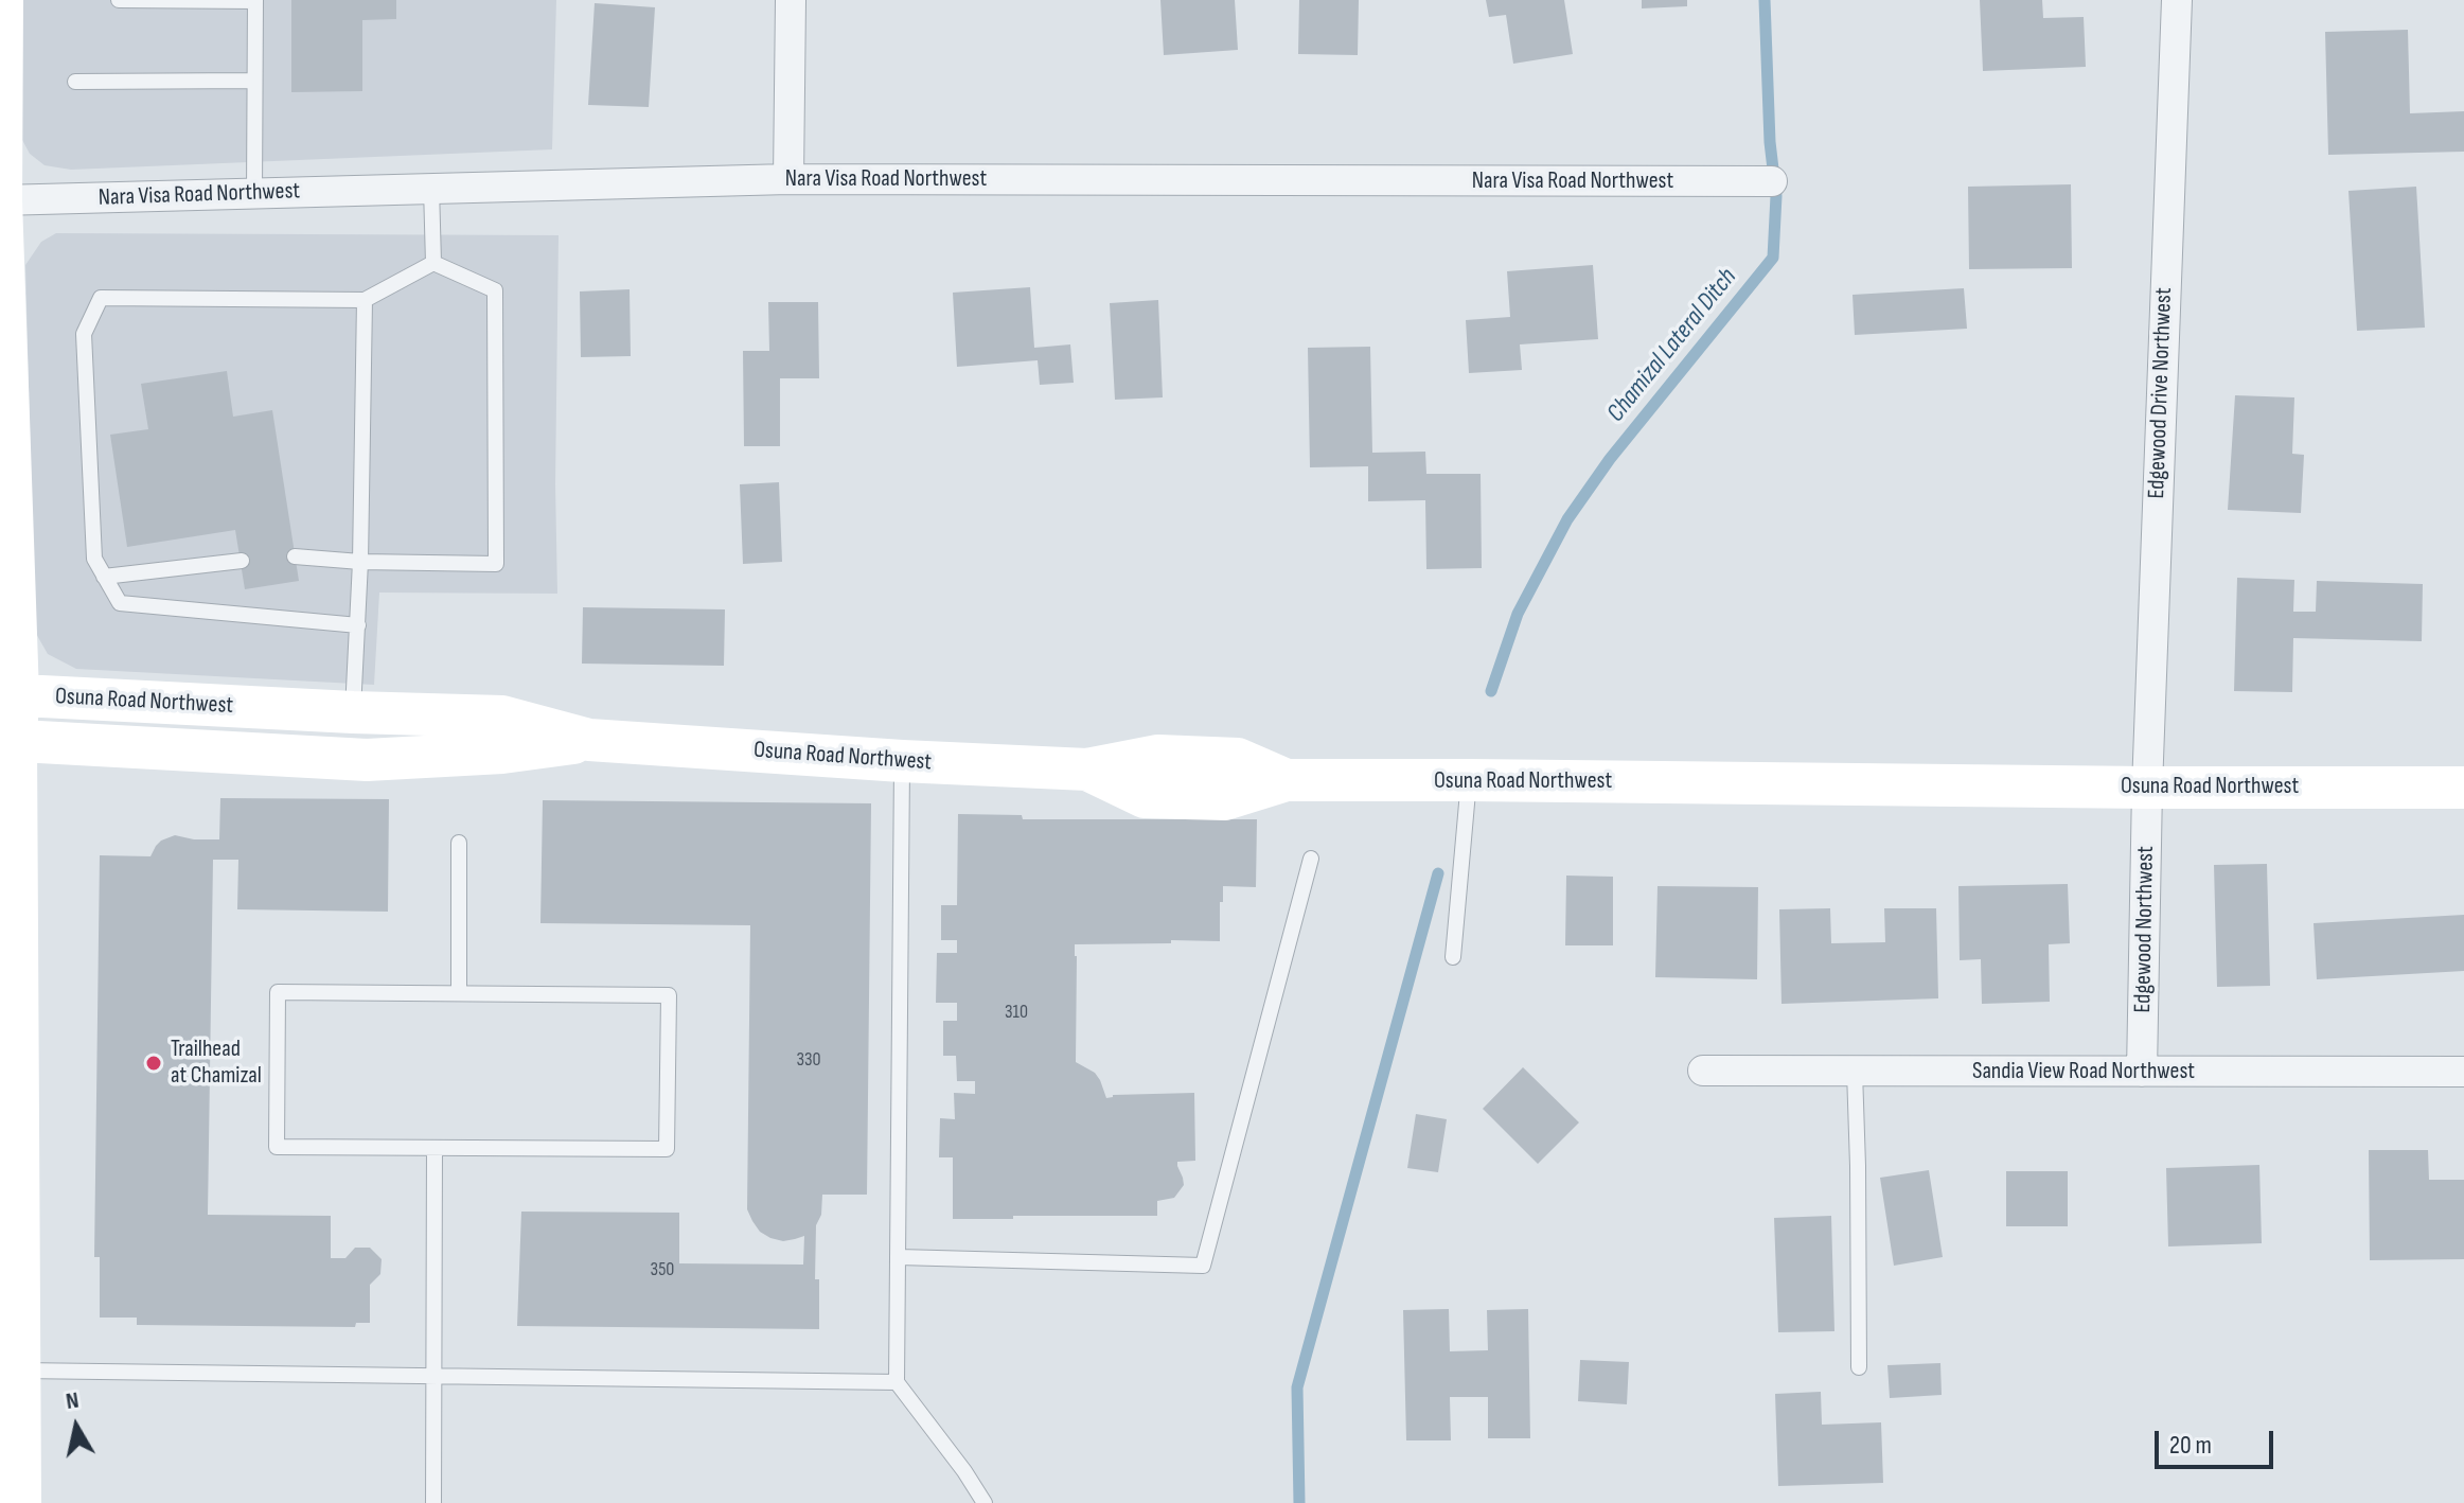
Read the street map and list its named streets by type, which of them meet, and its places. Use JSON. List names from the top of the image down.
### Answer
{
  "streets": {
    "main road": ["Osuna Road Northwest"],
    "street": [
      "Nara Visa Road Northwest",
      "Edgewood Drive Northwest",
      "Edgewood Northwest",
      "Sandia View Road Northwest"
    ]
  },
  "crossings": [
    ["Edgewood Drive Northwest", "Osuna Road Northwest"],
    ["Edgewood Drive Northwest", "Edgewood Northwest"],
    ["Osuna Road Northwest", "Edgewood Northwest"],
    ["Edgewood Northwest", "Sandia View Road Northwest"]
  ],
  "water": ["Chamizal Lateral Ditch"],
  "places": ["Trailhead at Chamizal"],
  "house_numbers": ["310", "330", "350"],
  "scale_bar": "20 m",
  "north": "top"
}
